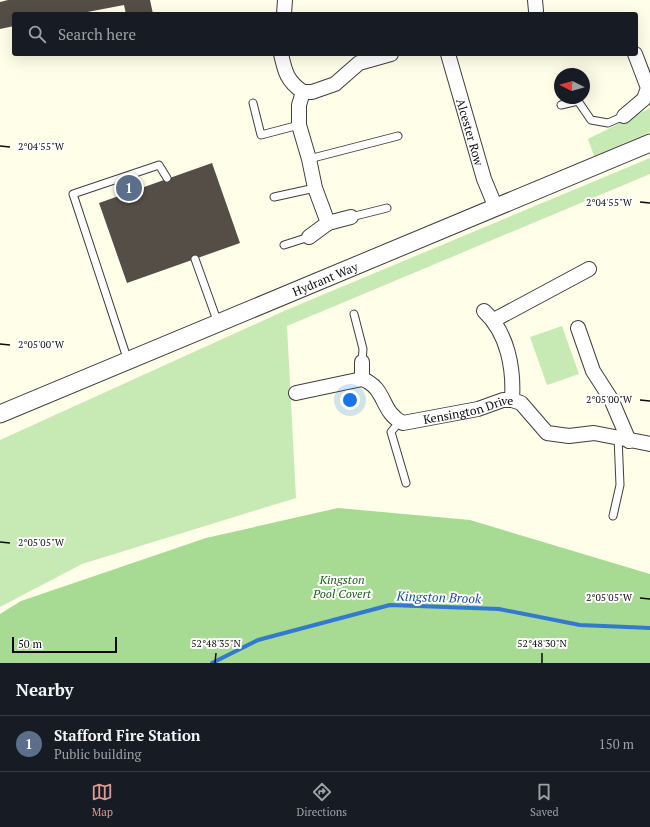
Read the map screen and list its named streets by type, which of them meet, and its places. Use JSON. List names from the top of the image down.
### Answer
{
  "streets": {
    "street": ["Alcester Row", "Hydrant Way", "Kensington Drive"]
  },
  "crossings": [
    ["Alcester Row", "Hydrant Way"]
  ],
  "water": ["Kingston Brook"],
  "parks": ["Kingston Pool Covert"],
  "scale_bar": "50 m",
  "north": "left",
  "page": {
    "search": "Search here",
    "pins": "1",
    "scale": "50 m",
    "heading": "Nearby",
    "list": [
      {
        "mark": "1",
        "name": "Stafford Fire Station",
        "note": "Public building",
        "value": "150 m"
      }
    ],
    "nav": ["Map", "Directions", "Saved"]
  },
  "coordinates": [
    "2°04'55\"W",
    "2°05'00\"W",
    "2°05'05\"W",
    "52°48'35\"N",
    "52°48'30\"N"
  ]
}
